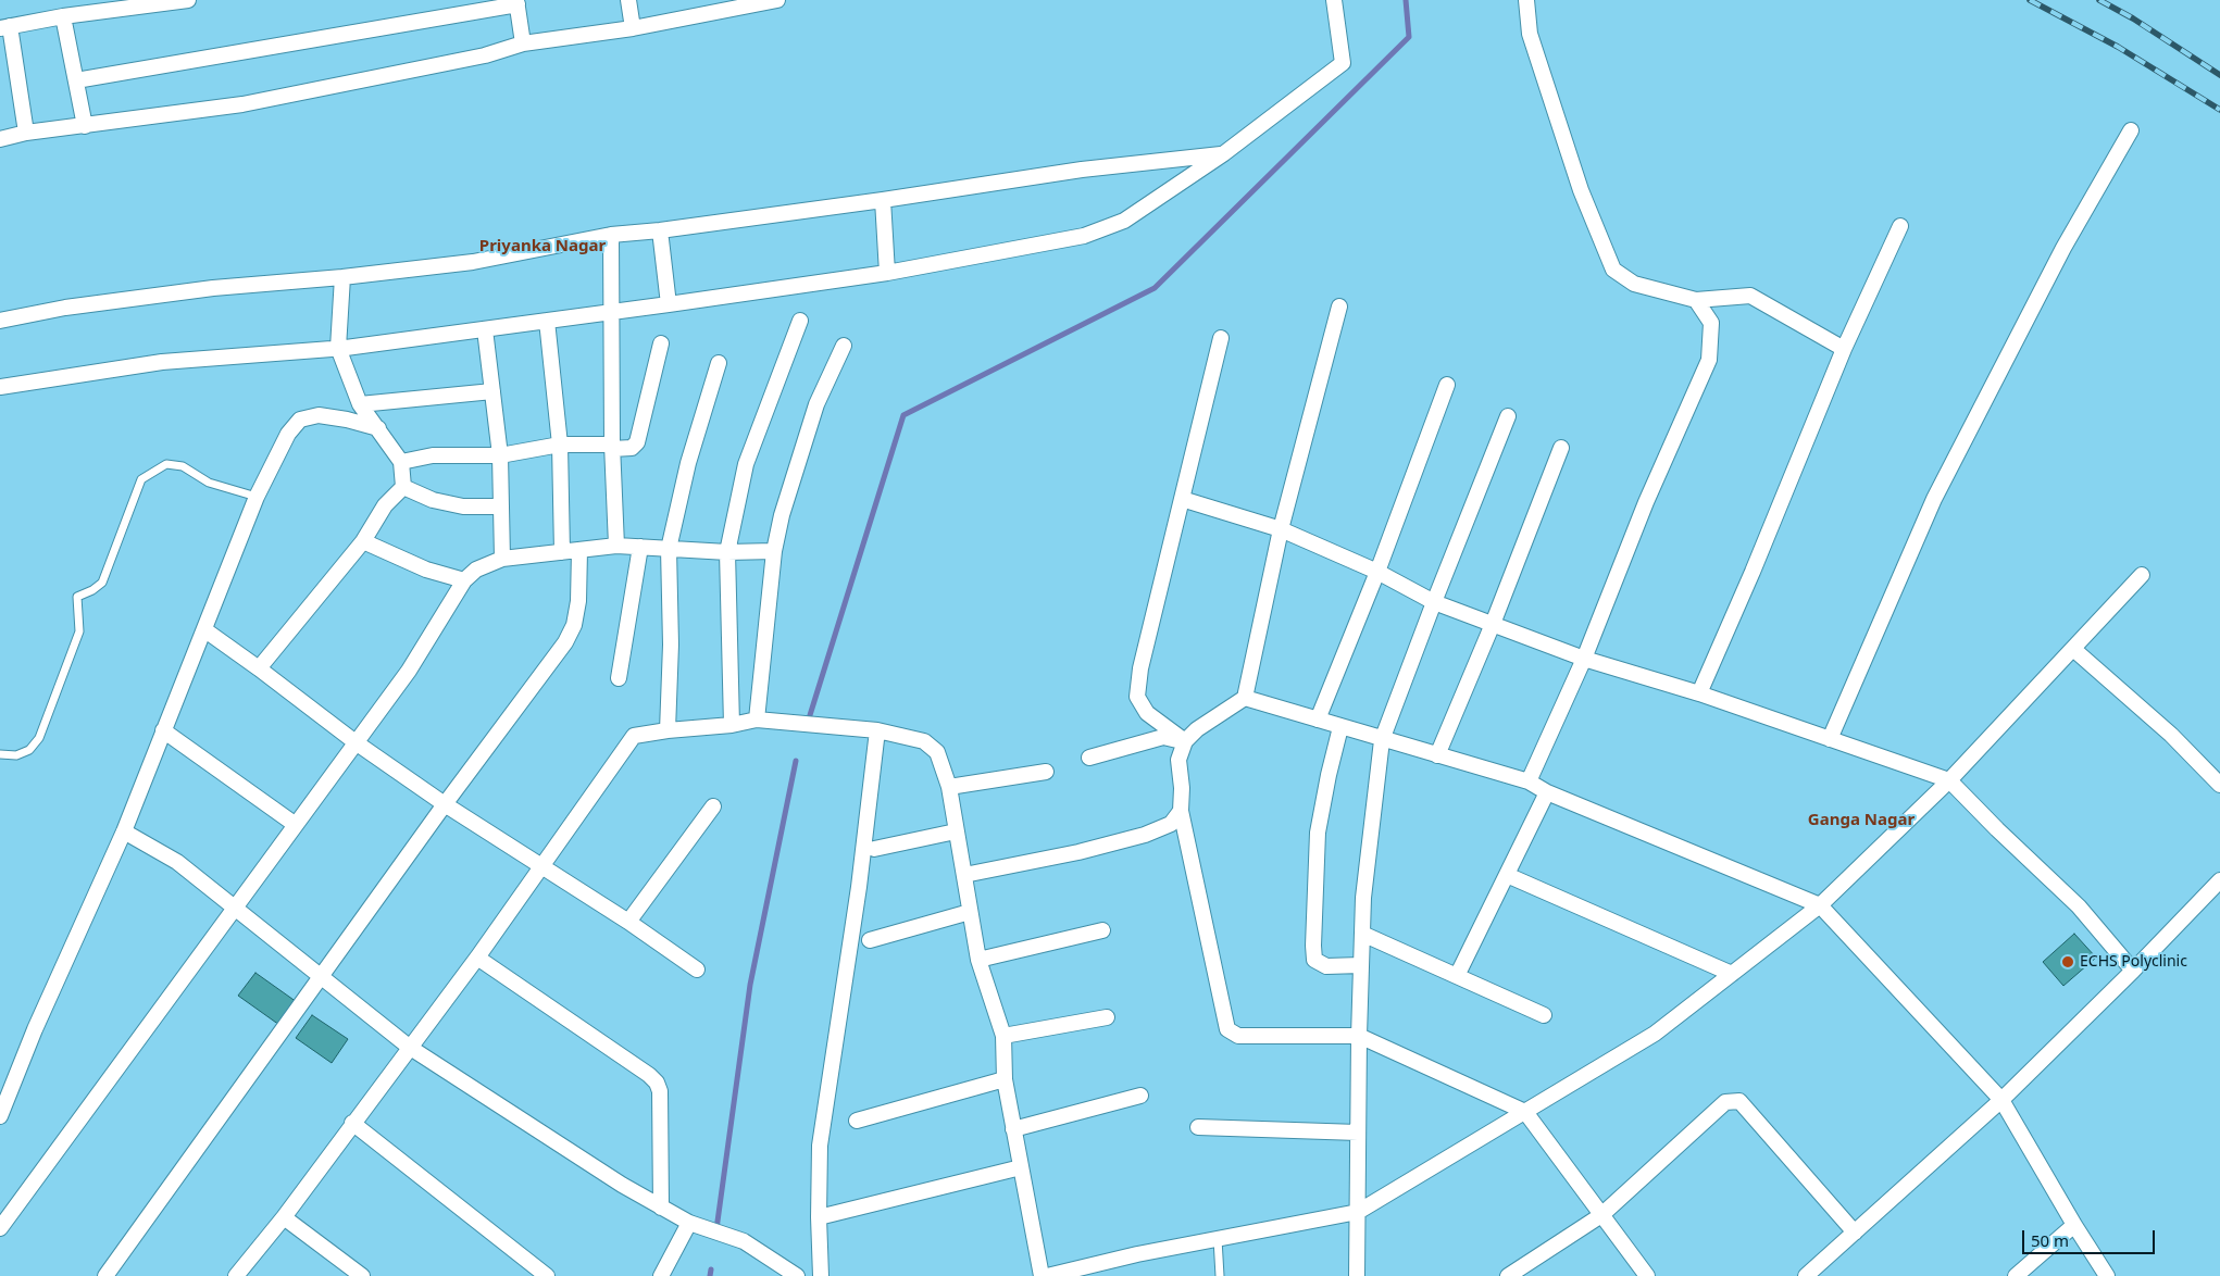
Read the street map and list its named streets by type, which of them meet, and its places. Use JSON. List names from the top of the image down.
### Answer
{
  "districts": ["Priyanka Nagar", "Ganga Nagar"],
  "places": ["ECHS Polyclinic"],
  "scale_bar": "50 m"
}
